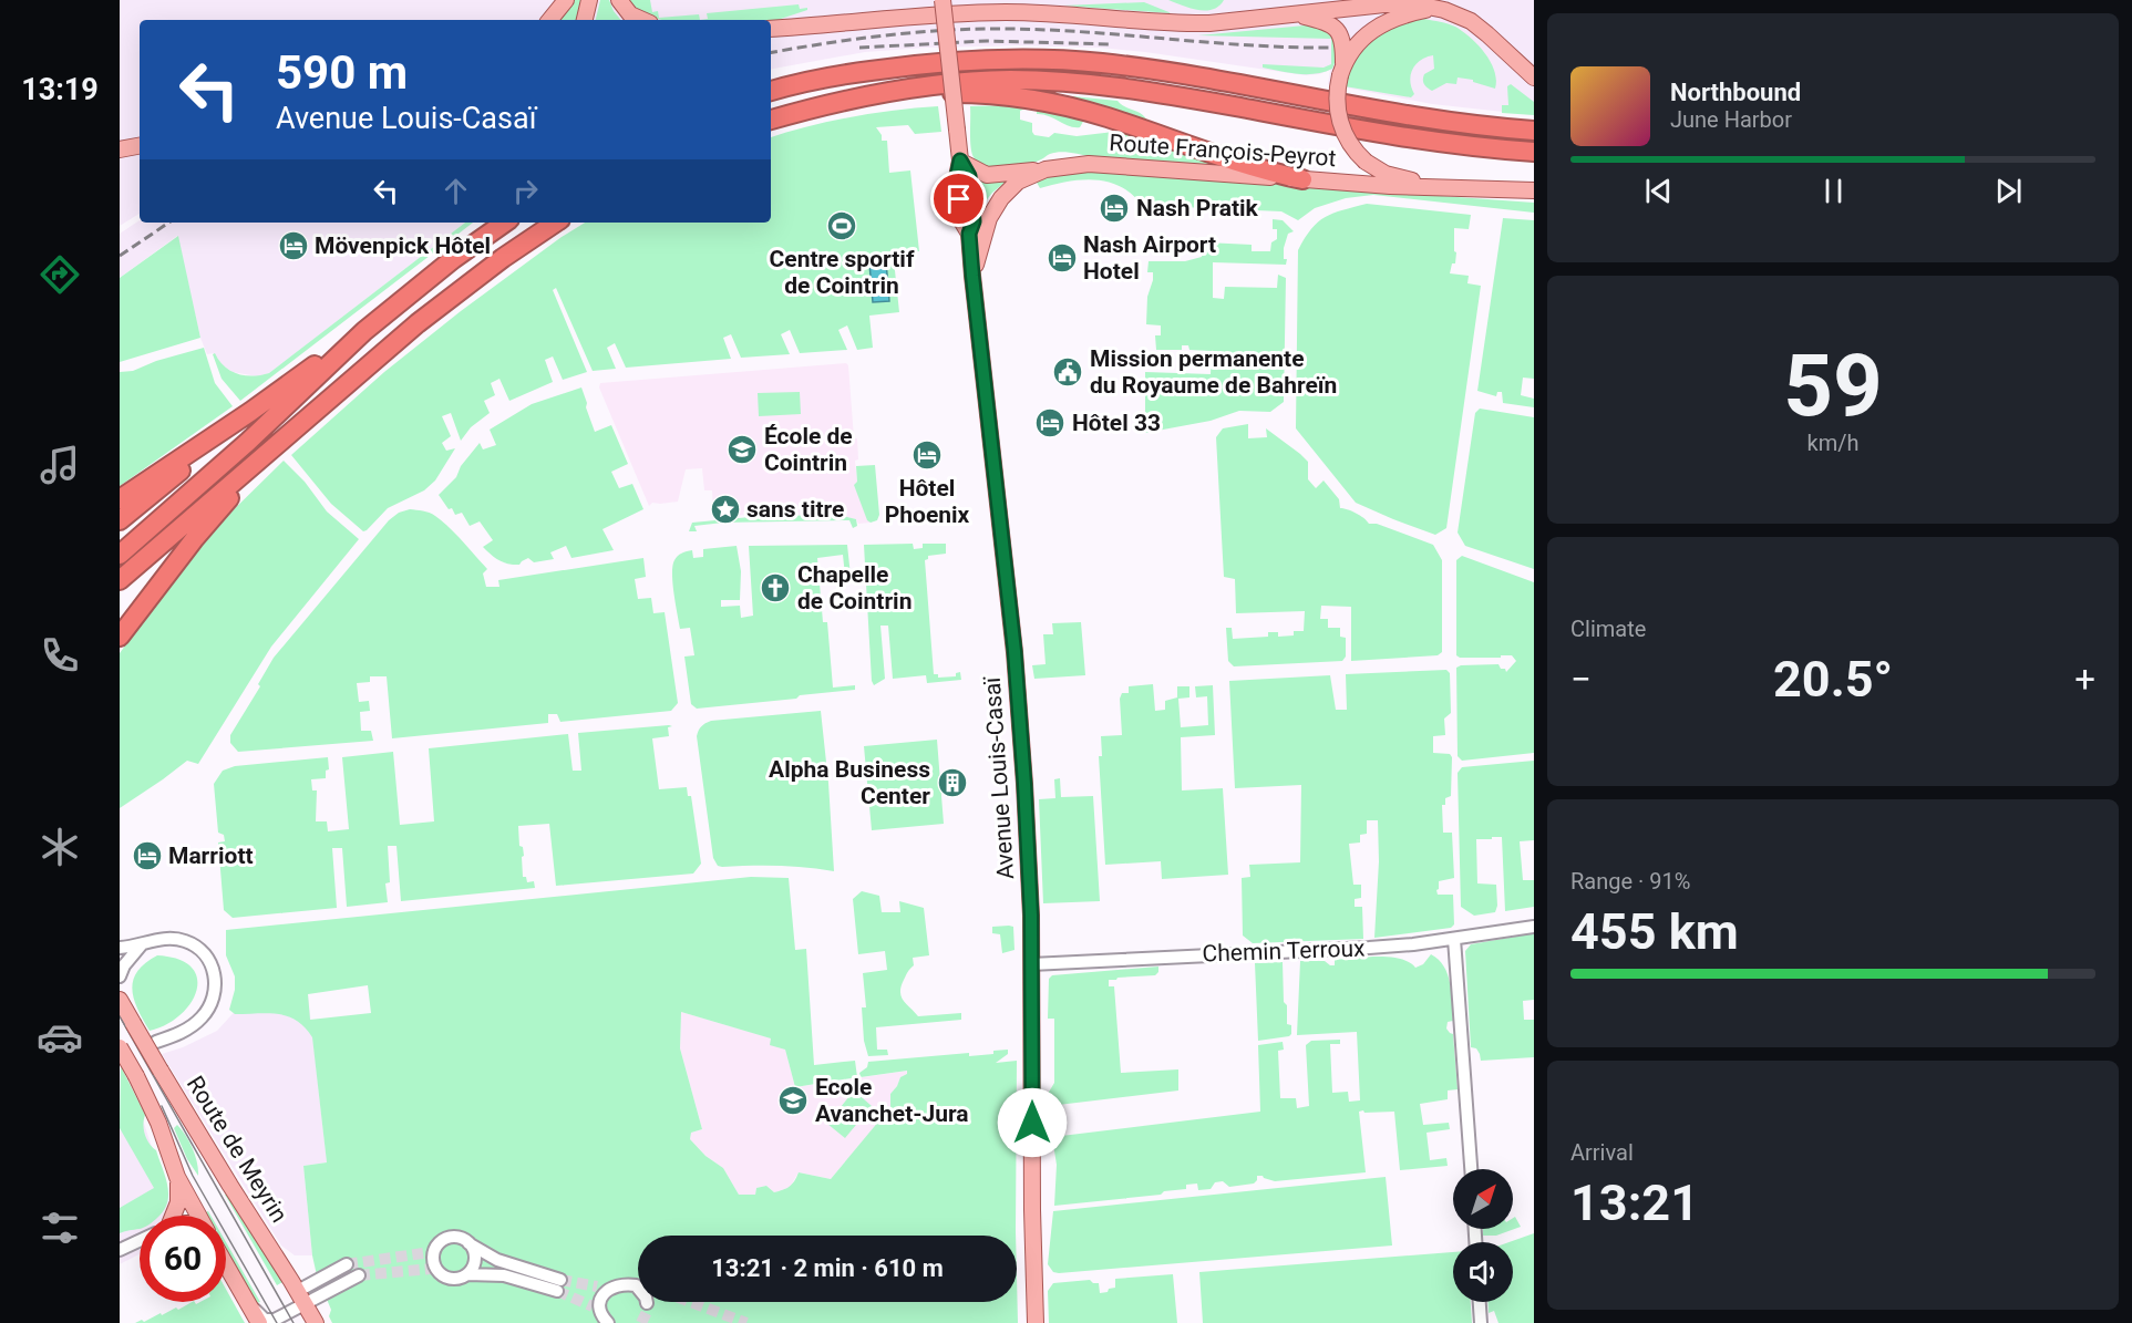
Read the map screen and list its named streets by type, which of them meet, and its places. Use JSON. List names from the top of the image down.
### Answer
{
  "streets": {
    "main road": ["Route François-Peyrot", "Avenue Louis-Casaï", "Route de Meyrin"],
    "street": ["Chemin Terroux"]
  },
  "crossings": [
    ["Route François-Peyrot", "Avenue Louis-Casaï"],
    ["Avenue Louis-Casaï", "Chemin Terroux"]
  ],
  "places": {
    "hotel": [
      "Nash Pratik",
      "Mövenpick Hôtel",
      "Nash Airport Hotel",
      "Hôtel 33",
      "Hôtel Phoenix",
      "Marriott"
    ],
    "sports": ["Centre sportif de Cointrin"],
    "public building": ["Mission permanente du Royaume de Bahreïn"],
    "school or university": ["École de Cointrin", "Ecole Avanchet-Jura"],
    "place": ["sans titre"],
    "church": ["Chapelle de Cointrin"],
    "building": ["Alpha Business Center"]
  },
  "north": "top right",
  "page": {
    "tabs": "13:19",
    "turn": ["590 m", "Avenue Louis-Casaï"],
    "song": ["Northbound", "June Harbor"],
    "tile": [
      ["59", "km/h"],
      "Climate",
      ["Range · 91%", "455 km"],
      ["Arrival", "13:21"]
    ],
    "heat": ["−", "20.5°", "+"],
    "limit": "60",
    "trip": "13:21 · 2 min · 610 m"
  }
}
